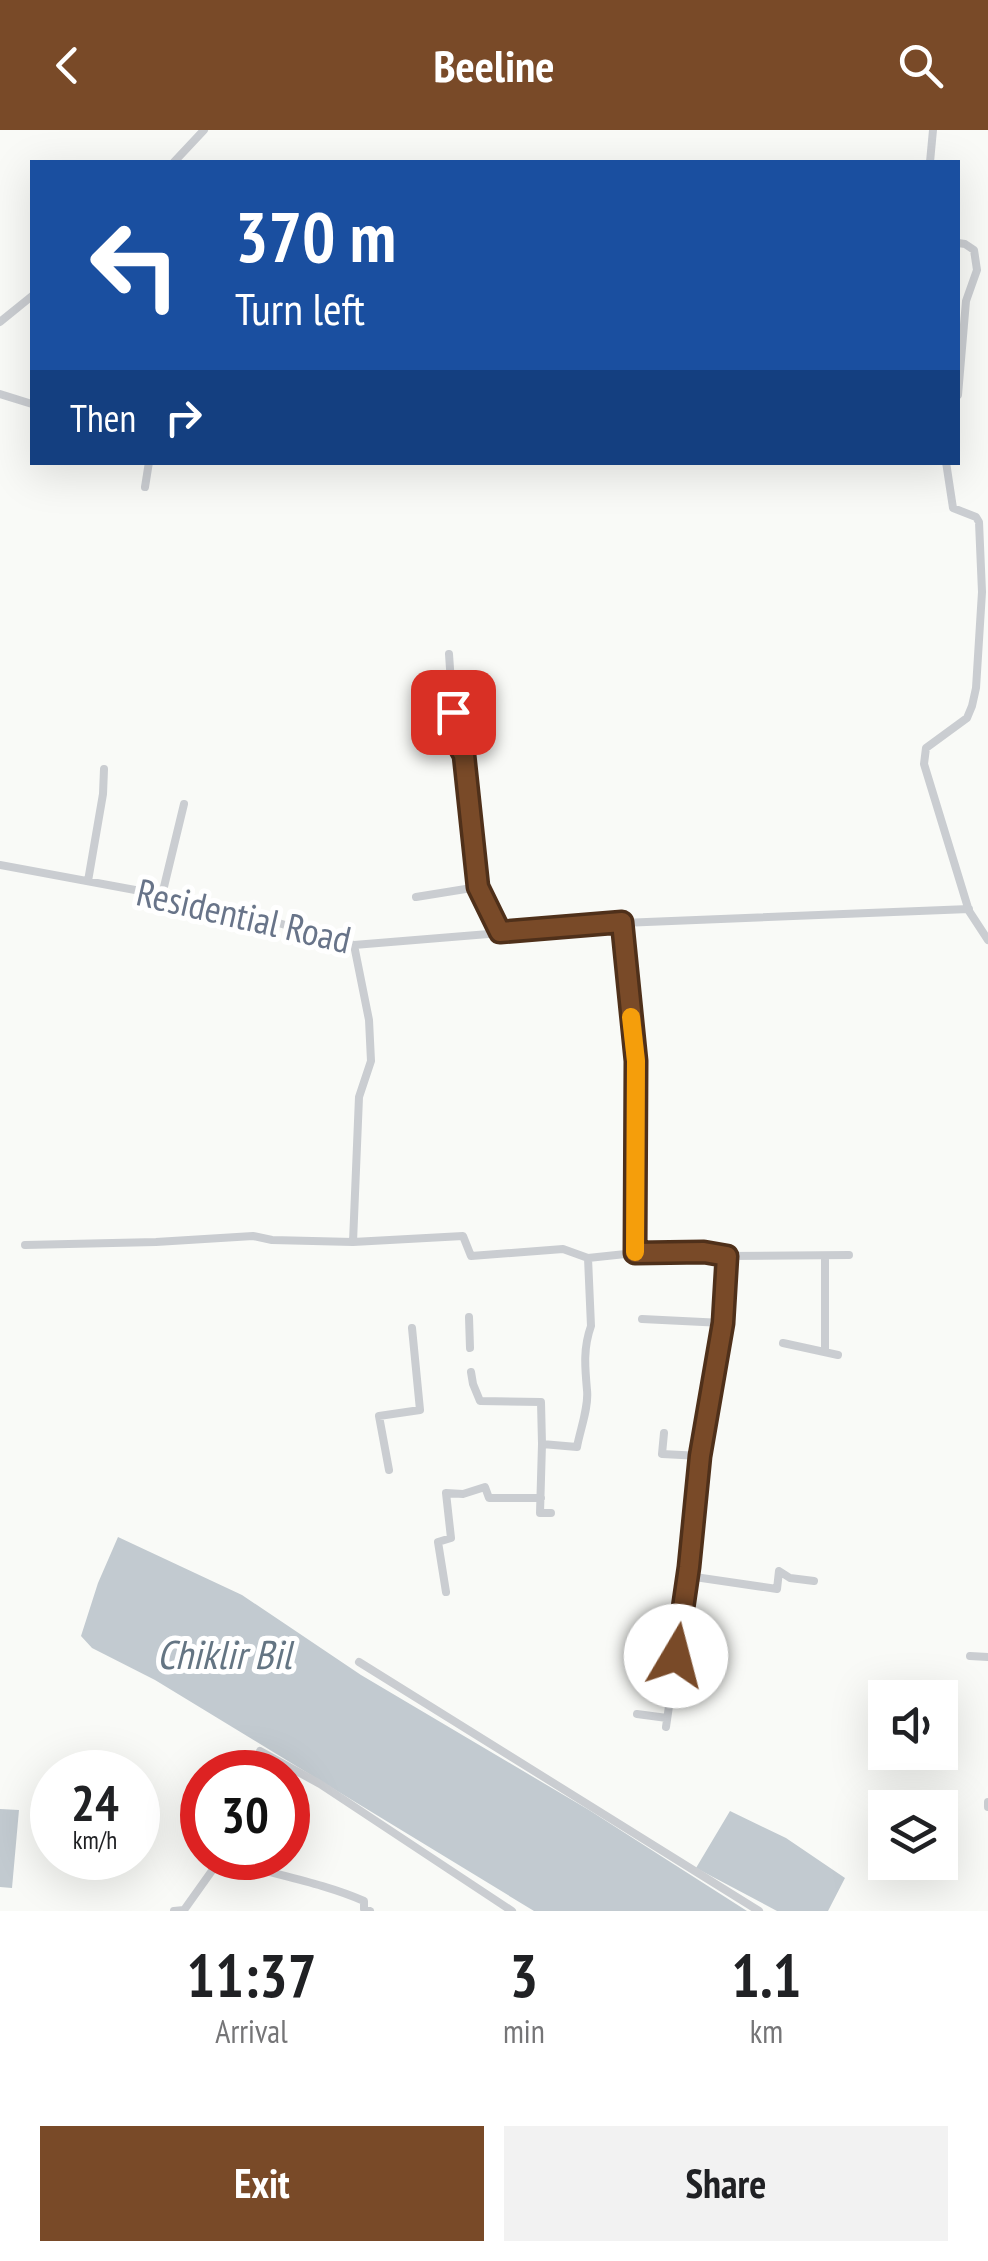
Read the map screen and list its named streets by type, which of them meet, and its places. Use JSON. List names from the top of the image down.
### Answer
{
  "streets": {
    "street": ["Residential Road"]
  },
  "water": ["Chiklir Bil"],
  "page": {
    "header": "Beeline",
    "turn": ["370 m", "Turn left"],
    "then": "Then",
    "speed": "24 km/h",
    "limit": "30",
    "eta": [
      "11:37",
      "Arrival",
      "3",
      "min",
      "1.1",
      "km"
    ],
    "buttons": ["Exit", "Share"]
  }
}
